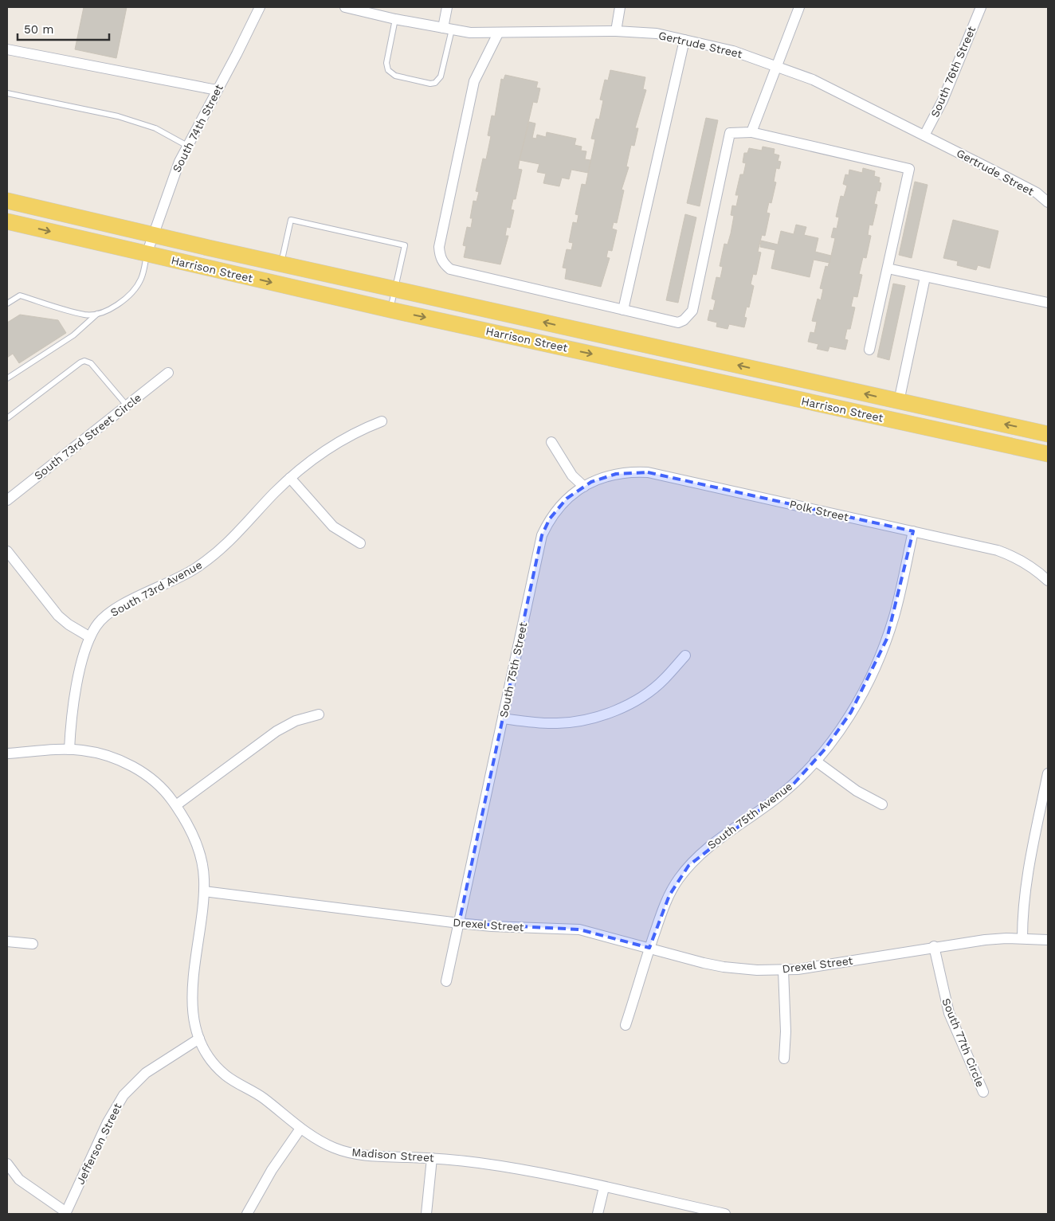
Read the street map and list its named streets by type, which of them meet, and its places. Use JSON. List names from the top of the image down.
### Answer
{
  "streets": {
    "main road": ["Harrison Street"],
    "street": [
      "Gertrude Street",
      "South 76th Street",
      "South 74th Street",
      "South 73rd Street Circle",
      "Polk Street",
      "South 73rd Avenue",
      "South 75th Street",
      "South 75th Avenue",
      "Drexel Street",
      "South 77th Circle",
      "Jefferson Street",
      "Madison Street"
    ]
  },
  "crossings": [
    ["Gertrude Street", "South 76th Street"],
    ["South 74th Street", "Harrison Street"],
    ["Polk Street", "South 75th Street"],
    ["Polk Street", "South 75th Avenue"],
    ["South 75th Street", "Drexel Street"],
    ["South 75th Avenue", "Drexel Street"],
    ["Drexel Street", "South 77th Circle"],
    ["Drexel Street", "Madison Street"],
    ["Jefferson Street", "Madison Street"]
  ],
  "scale_bar": "50 m"
}
